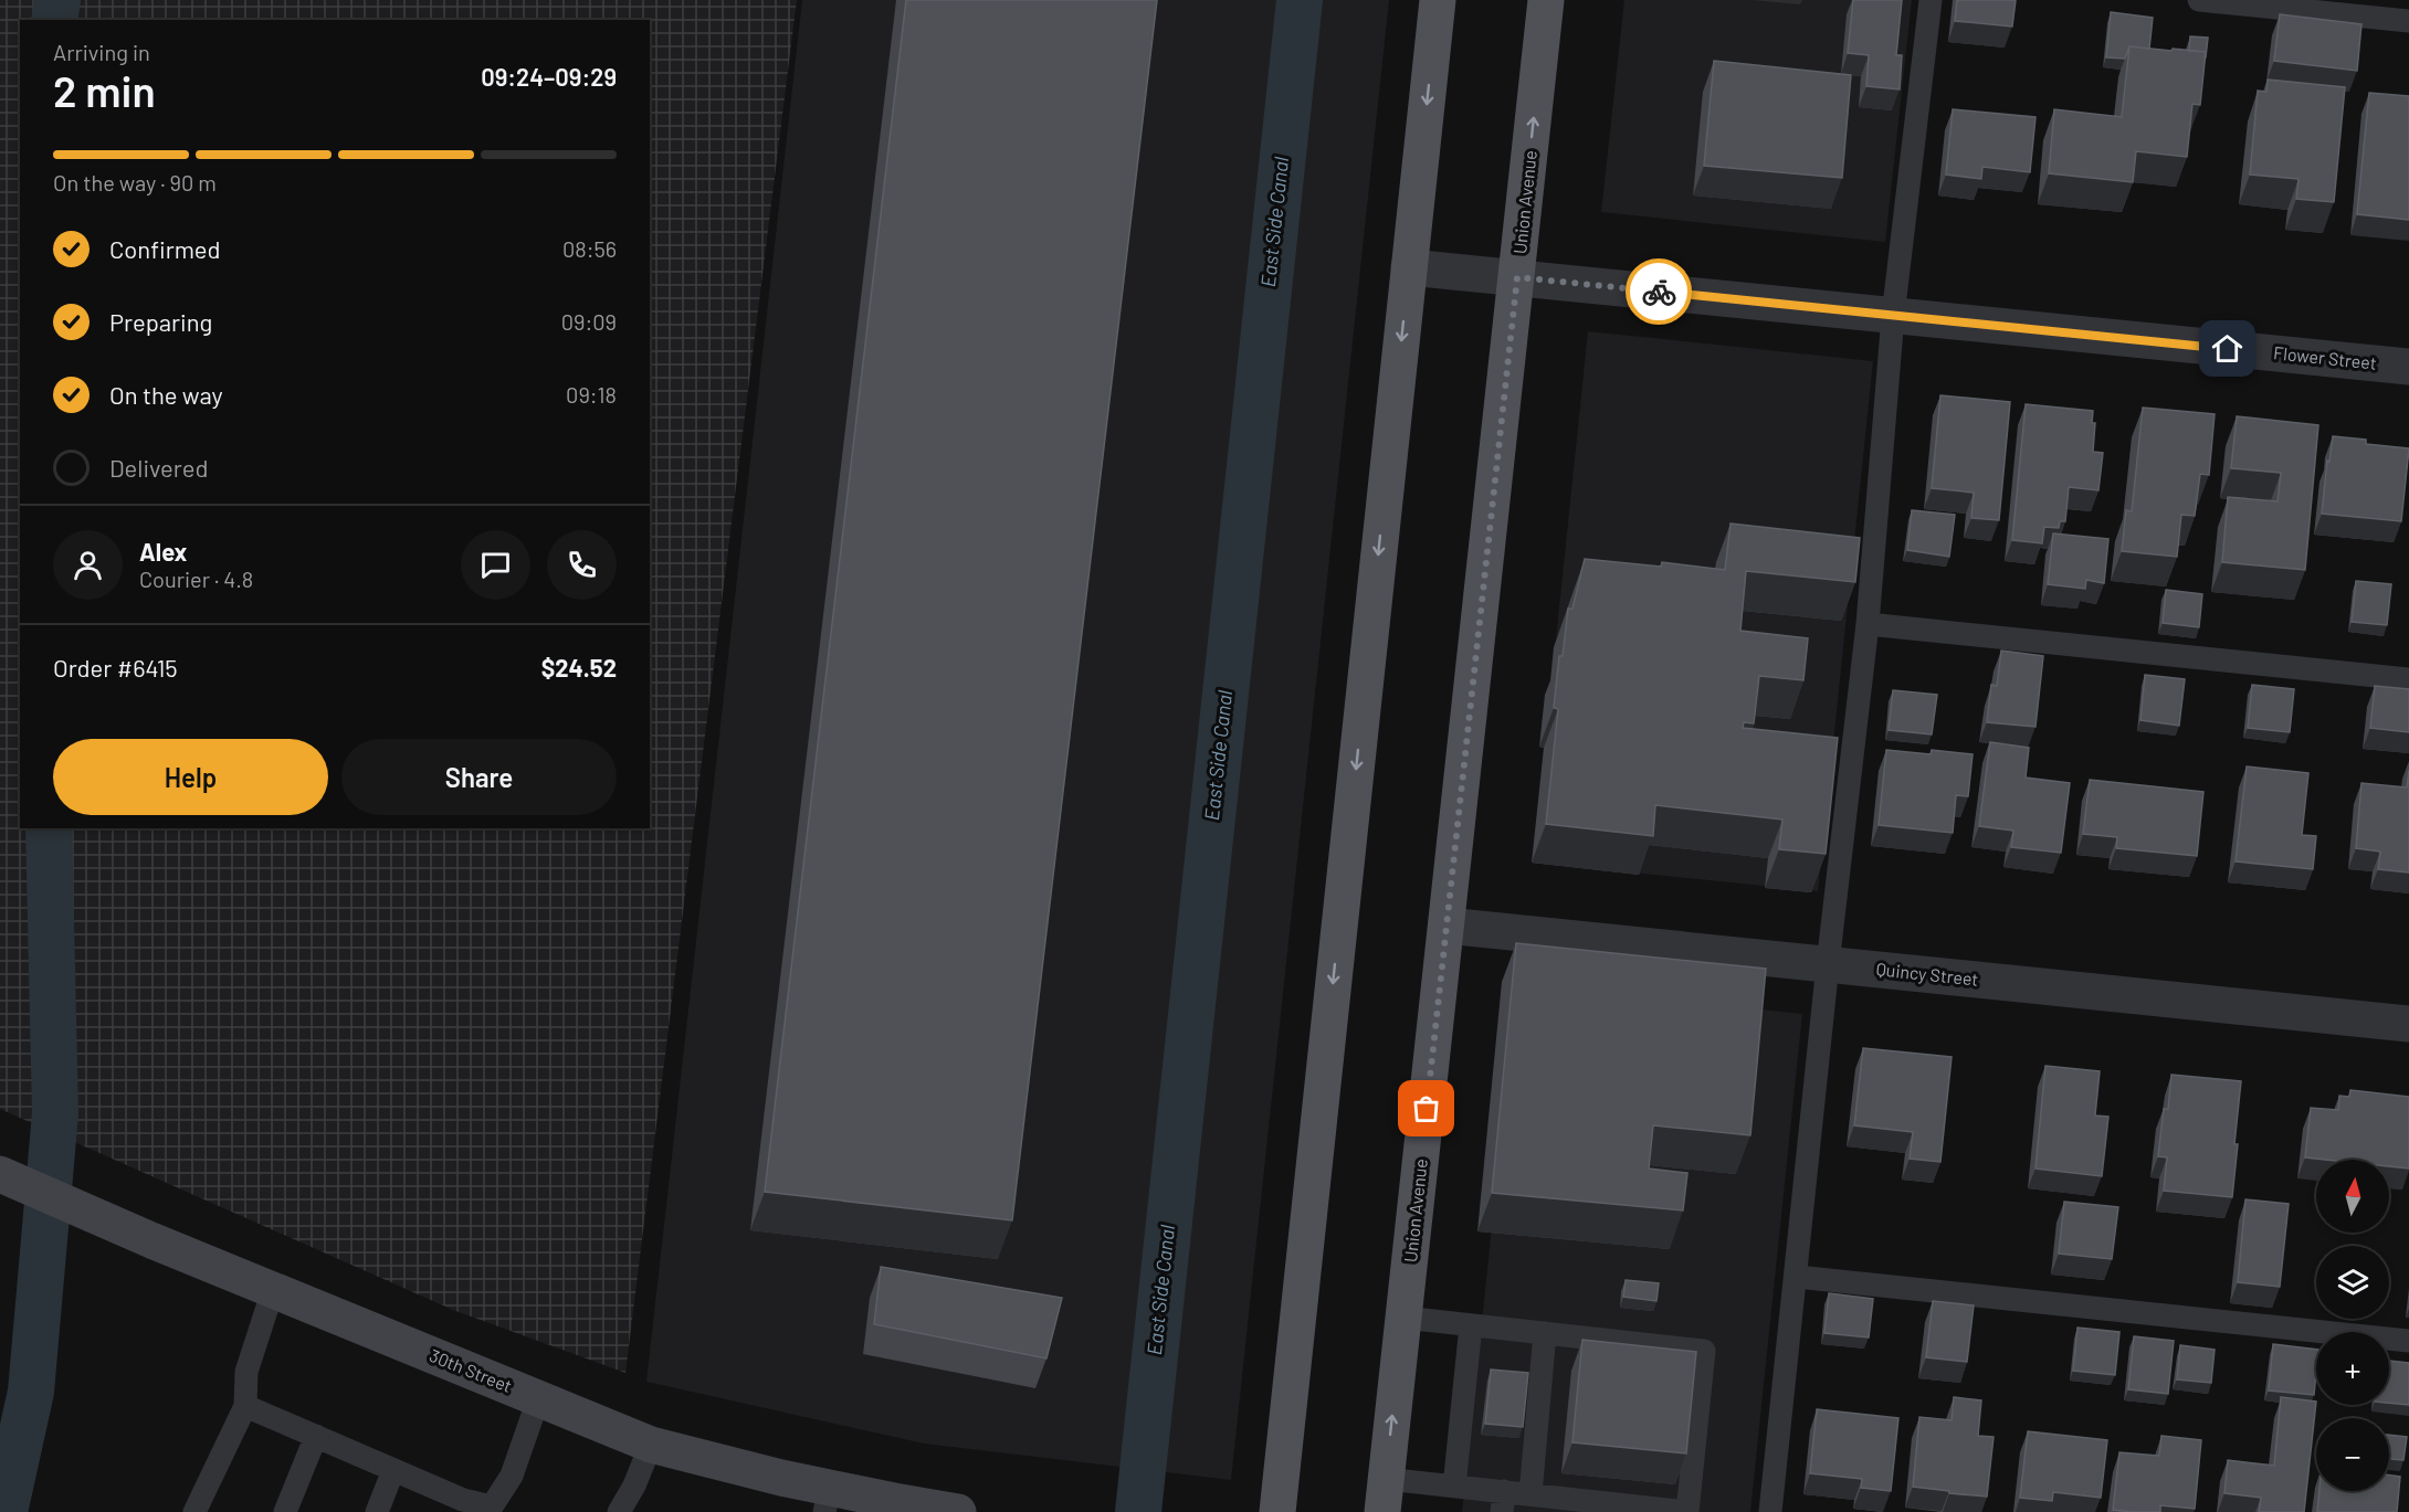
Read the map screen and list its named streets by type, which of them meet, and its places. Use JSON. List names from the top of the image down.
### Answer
{
  "streets": {
    "main road": ["Union Avenue"],
    "street": ["Flower Street", "Quincy Street", "30th Street"]
  },
  "crossings": [
    ["Union Avenue", "Flower Street"],
    ["Union Avenue", "Quincy Street"]
  ],
  "water": ["East Side Canal"],
  "north": "top",
  "page": {
    "heading": ["2 min", "Arriving in", "09:24–09:29"],
    "panel": [
      "Alex",
      "Courier · 4.8",
      "Order #6415",
      "$24.52"
    ],
    "bar": "On the way · 90 m",
    "list": [
      ["Confirmed", "08:56"],
      ["Preparing", "09:09"],
      ["On the way", "09:18"],
      "Delivered"
    ],
    "buttons": ["Help", "Share"],
    "map_buttons": ["+", "−"]
  }
}
